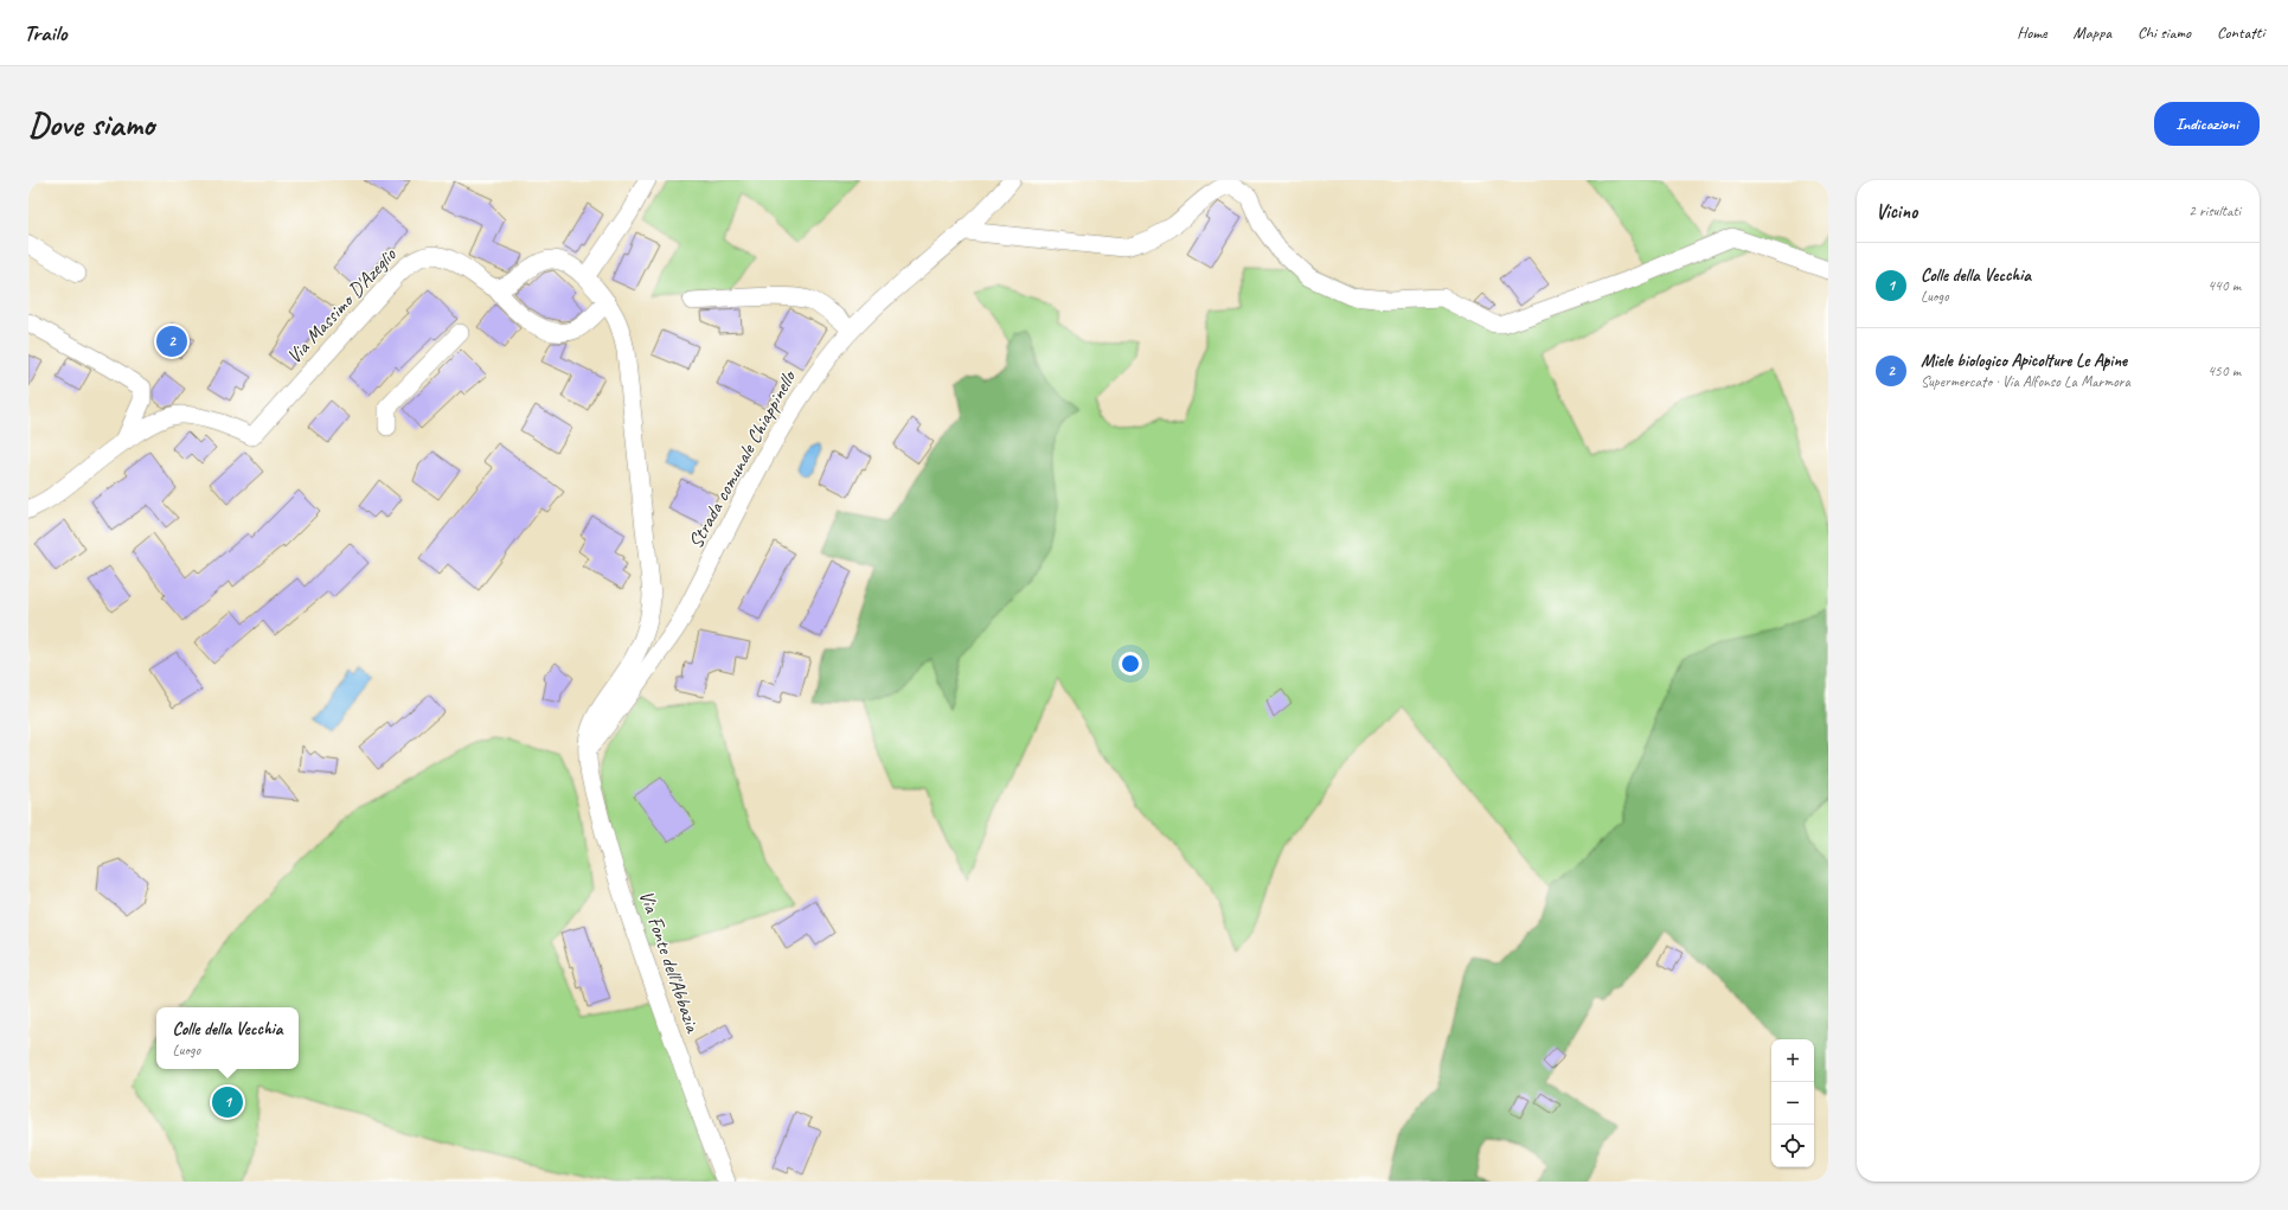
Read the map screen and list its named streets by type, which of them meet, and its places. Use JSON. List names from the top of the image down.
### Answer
{
  "streets": {
    "street": ["Via Massimo D'Azeglio", "Strada comunale Chiappinello", "Via Fonte dell'Abbazia"]
  },
  "crossings": [
    ["Strada comunale Chiappinello", "Via Fonte dell'Abbazia"]
  ],
  "page": {
    "header": "Trailo",
    "nav": [
      "Home",
      "Mappa",
      "Chi siamo",
      "Contatti"
    ],
    "buttons": "Indicazioni",
    "title": "Dove siamo",
    "heading": ["Vicino", "2 risultati"],
    "list": [
      {
        "mark": "1",
        "name": "Colle della Vecchia",
        "note": "Luogo",
        "value": "440 m"
      },
      {
        "mark": "2",
        "name": "Miele biologico Apicolture Le Apine",
        "note": "Supermercato · Via Alfonso La Marmora",
        "value": "450 m"
      }
    ],
    "pins": ["2", "1"],
    "popup": ["Colle della Vecchia", "Luogo"],
    "map_buttons": ["+", "−"]
  }
}
